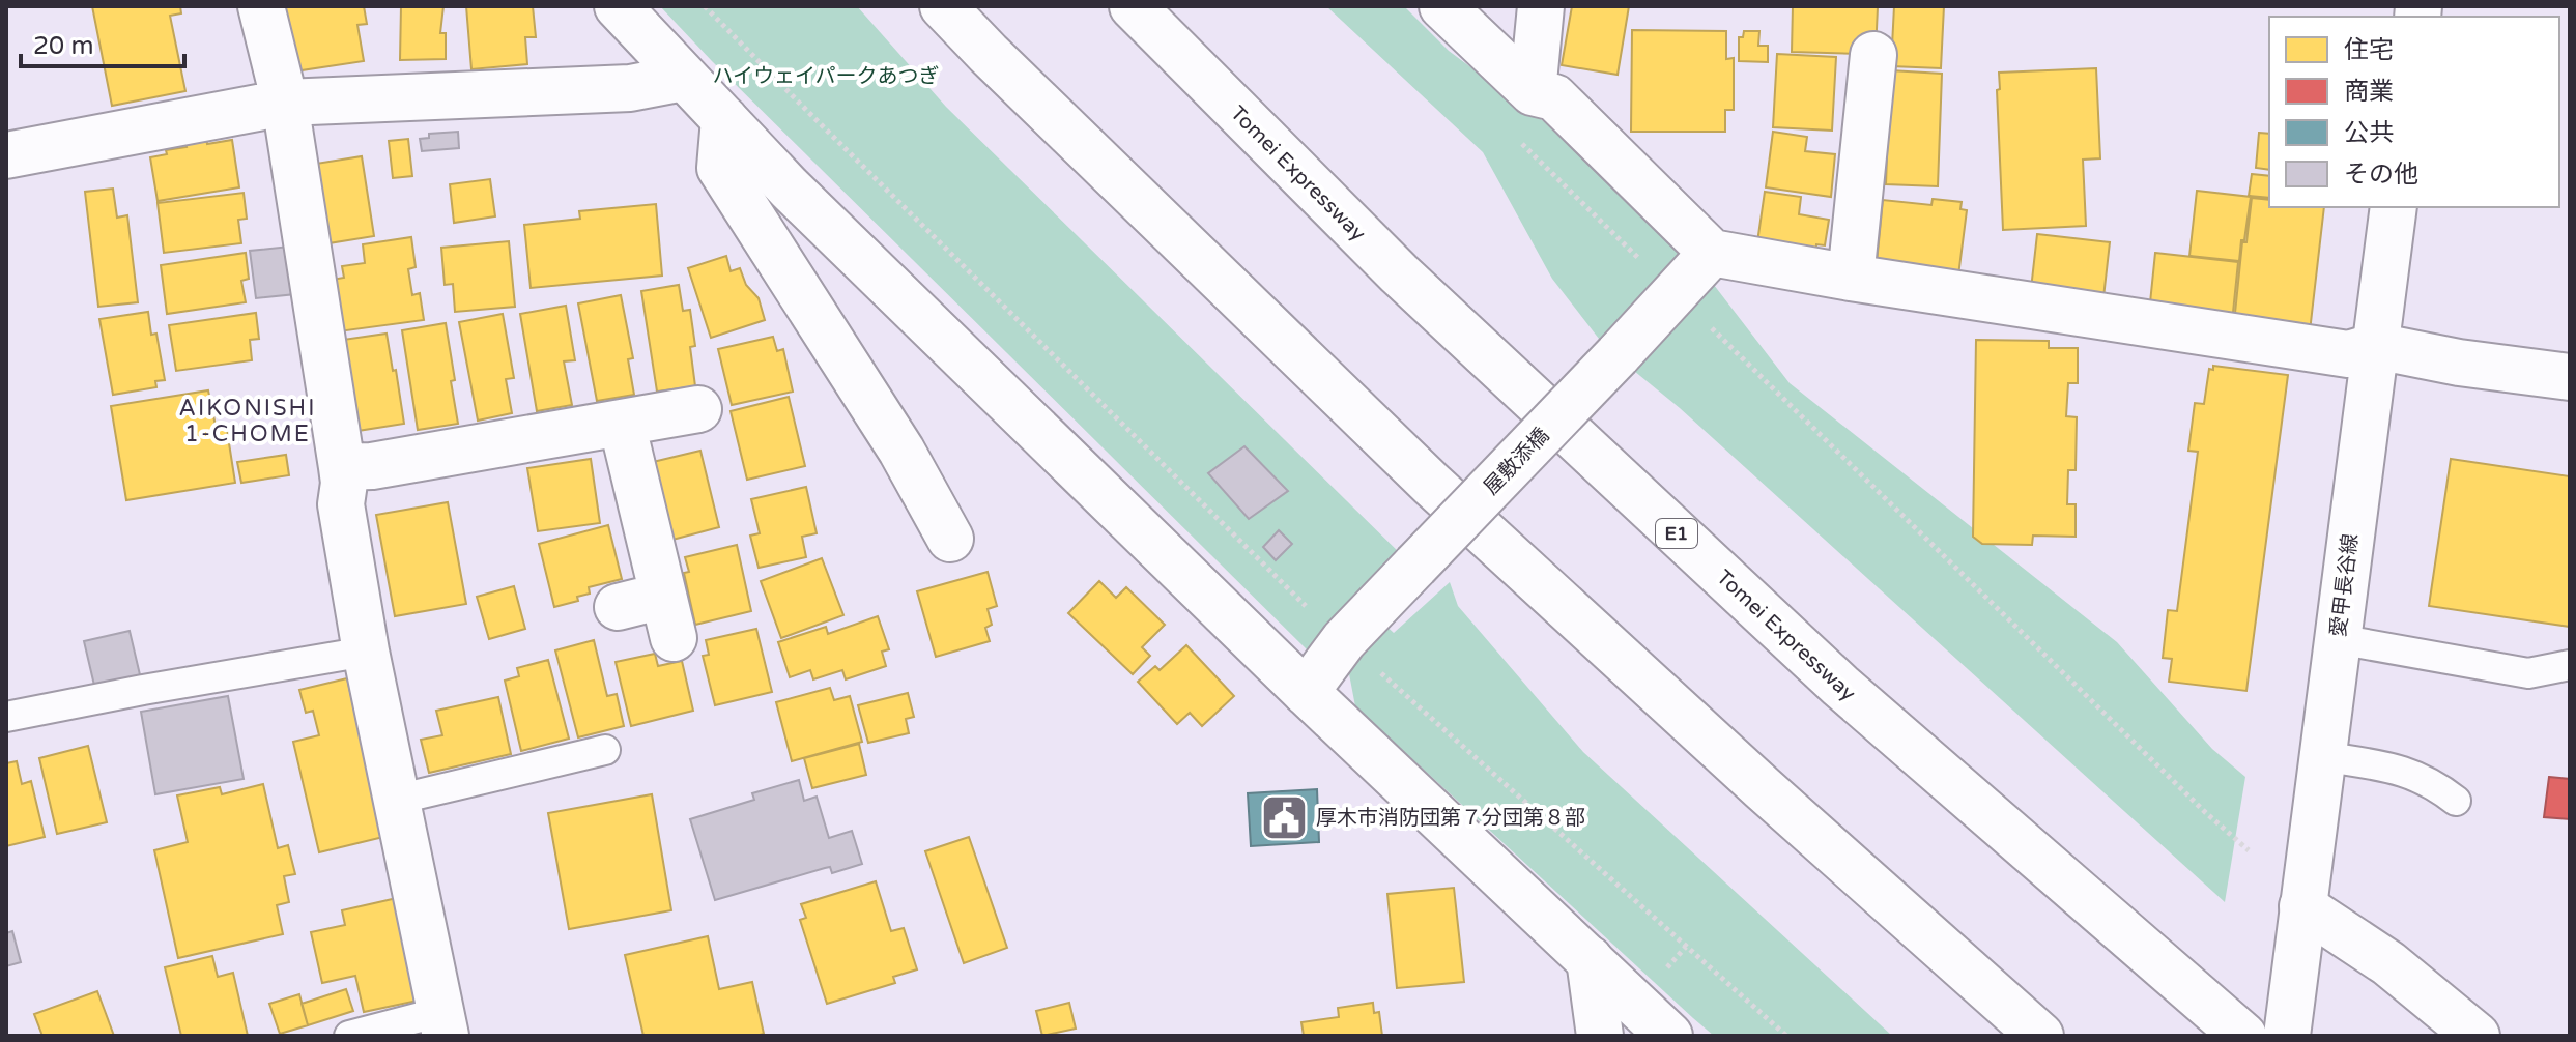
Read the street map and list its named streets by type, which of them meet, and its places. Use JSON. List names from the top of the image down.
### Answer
{
  "streets": {
    "main road": [
      "Tomei Expressway",
      "屋敷添橋",
      "E1",
      "愛甲長谷線"
    ]
  },
  "districts": ["AIKONISHI 1-CHOME"],
  "parks": ["ハイウェイパークあつぎ"],
  "places": {
    "public building": ["厚木市消防団第７分団第８部"]
  },
  "legend": [
    "住宅",
    "商業",
    "公共",
    "その他"
  ],
  "scale_bar": "20 m"
}
